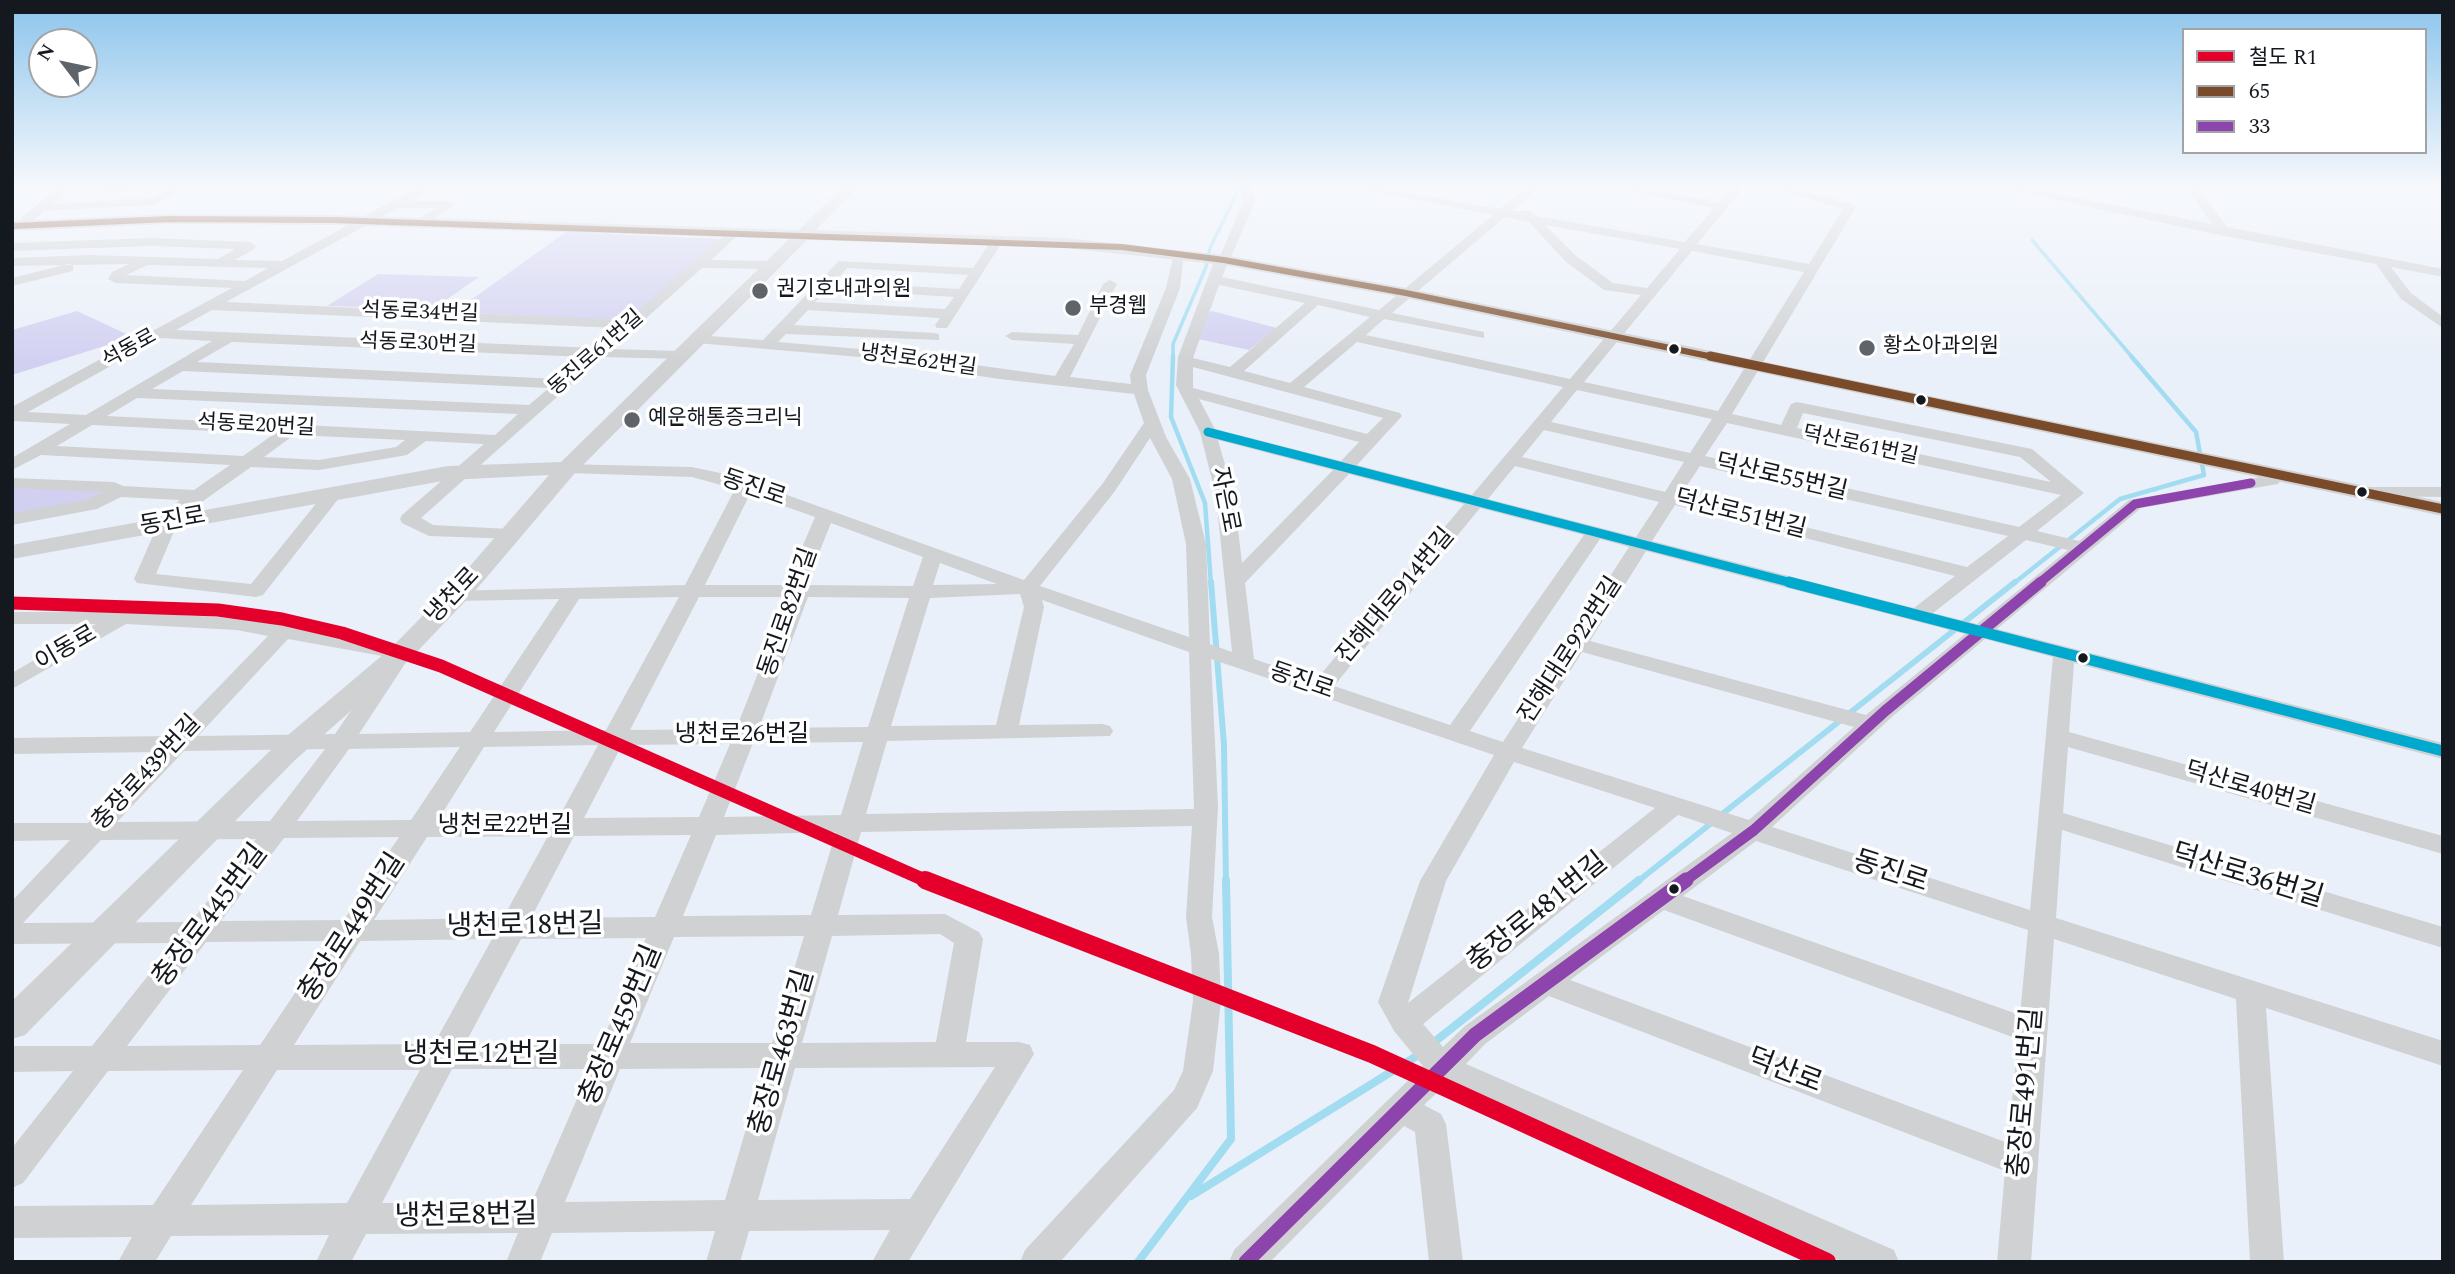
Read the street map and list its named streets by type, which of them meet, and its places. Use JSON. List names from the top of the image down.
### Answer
{
  "streets": {
    "main road": ["동진로", "냉천로"],
    "street": [
      "석동로34번길",
      "석동로30번길",
      "석동로",
      "동진로61번길",
      "냉천로62번길",
      "석동로20번길",
      "덕산로61번길",
      "덕산로55번길",
      "자은로",
      "덕산로51번길",
      "진해대로914번길",
      "동진로82번길",
      "이동로",
      "진해대로922번길",
      "냉천로26번길",
      "충장로439번길",
      "덕산로40번길",
      "냉천로22번길",
      "덕산로36번길",
      "충장로481번길",
      "충장로445번길",
      "냉천로18번길",
      "충장로449번길",
      "충장로459번길",
      "충장로463번길",
      "냉천로12번길",
      "덕산로",
      "충장로491번길",
      "냉천로8번길"
    ]
  },
  "crossings": [
    ["석동로34번길", "석동로"],
    ["석동로34번길", "동진로61번길"],
    ["석동로30번길", "석동로"],
    ["석동로30번길", "동진로61번길"],
    ["석동로30번길", "냉천로62번길"],
    ["석동로30번길", "냉천로"],
    ["석동로", "석동로20번길"],
    ["동진로61번길", "석동로20번길"],
    ["동진로61번길", "동진로"],
    ["냉천로62번길", "냉천로"],
    ["덕산로61번길", "진해대로914번길"],
    ["덕산로61번길", "진해대로922번길"],
    ["덕산로55번길", "진해대로914번길"],
    ["덕산로55번길", "진해대로922번길"],
    ["동진로", "자은로"],
    ["동진로", "냉천로"],
    ["동진로", "진해대로914번길"],
    ["동진로", "동진로82번길"],
    ["동진로", "진해대로922번길"],
    ["동진로", "충장로481번길"],
    ["동진로", "충장로463번길"],
    ["동진로", "충장로491번길"],
    ["덕산로51번길", "진해대로914번길"],
    ["덕산로51번길", "진해대로922번길"],
    ["냉천로", "냉천로26번길"],
    ["냉천로", "냉천로22번길"],
    ["냉천로", "충장로445번길"],
    ["냉천로", "냉천로18번길"],
    ["동진로82번길", "냉천로26번길"],
    ["동진로82번길", "충장로459번길"],
    ["냉천로26번길", "충장로439번길"],
    ["냉천로26번길", "충장로445번길"],
    ["냉천로26번길", "충장로449번길"],
    ["냉천로26번길", "충장로463번길"],
    ["충장로439번길", "냉천로22번길"],
    ["덕산로40번길", "충장로491번길"],
    ["냉천로22번길", "충장로445번길"],
    ["냉천로22번길", "충장로449번길"],
    ["냉천로22번길", "충장로459번길"],
    ["냉천로22번길", "충장로463번길"],
    ["덕산로36번길", "충장로491번길"],
    ["충장로445번길", "냉천로18번길"],
    ["충장로445번길", "냉천로12번길"],
    ["냉천로18번길", "충장로449번길"],
    ["냉천로18번길", "충장로459번길"],
    ["냉천로18번길", "충장로463번길"],
    ["냉천로18번길", "냉천로12번길"],
    ["충장로449번길", "냉천로12번길"],
    ["충장로449번길", "냉천로8번길"],
    ["충장로459번길", "냉천로12번길"],
    ["충장로459번길", "냉천로8번길"],
    ["충장로463번길", "냉천로12번길"],
    ["충장로463번길", "냉천로8번길"],
    ["냉천로12번길", "냉천로8번길"],
    ["덕산로", "충장로491번길"]
  ],
  "places": [
    "권기호내과의원",
    "부경웹",
    "황소아과의원",
    "예운해통증크리닉"
  ],
  "lines": ["transit line 65", "transit line 33", "rail line R1"],
  "legend": ["철도 R1", "65", "33"],
  "north": "top left"
}
